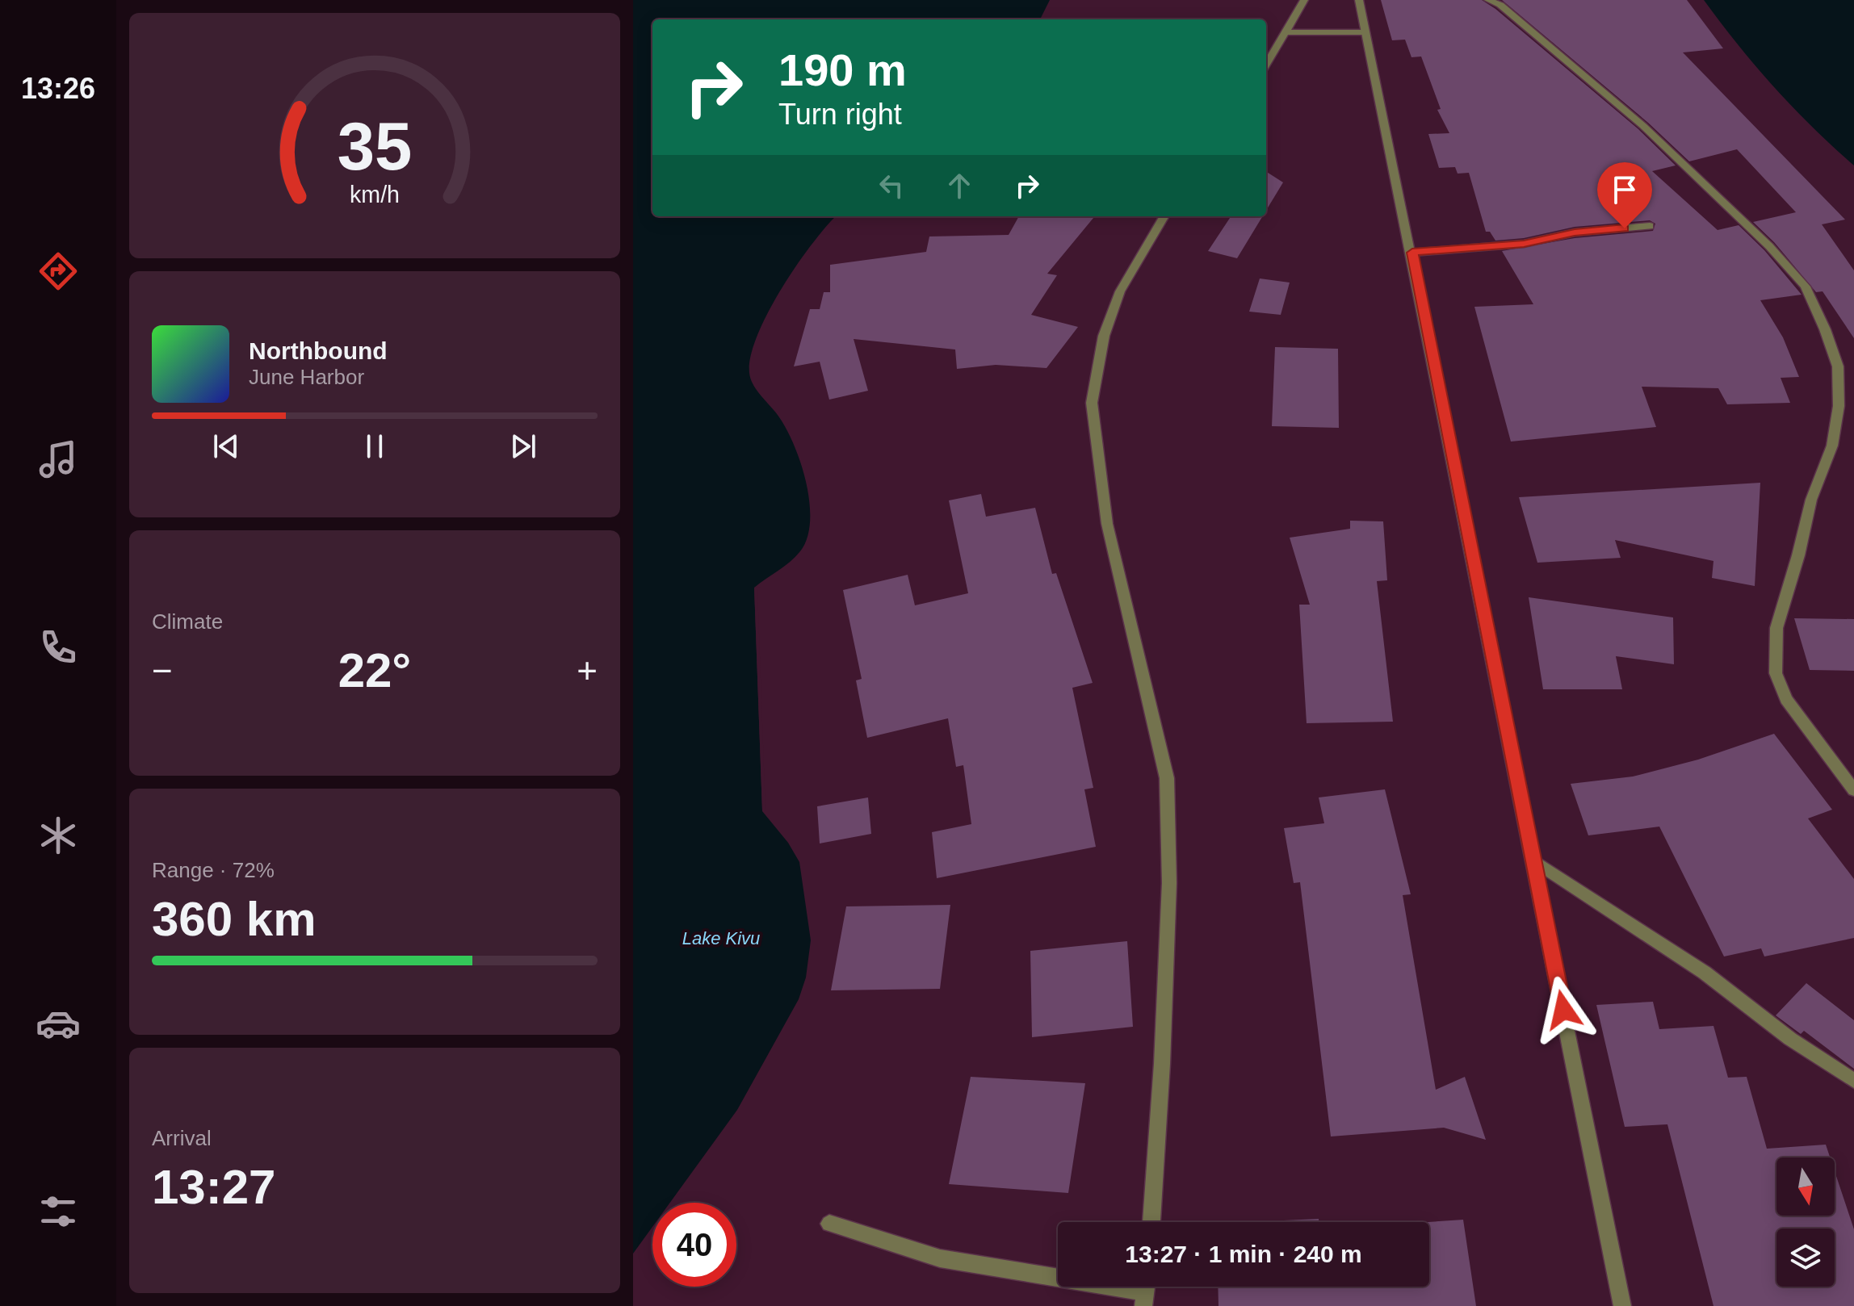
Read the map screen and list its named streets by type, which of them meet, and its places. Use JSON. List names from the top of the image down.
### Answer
{
  "water": ["Lake Kivu"],
  "north": "bottom",
  "page": {
    "tabs": "13:26",
    "turn": ["190 m", "Turn right"],
    "song": ["Northbound", "June Harbor"],
    "tile": [
      "Climate",
      ["Range · 72%", "360 km"],
      ["Arrival", "13:27"]
    ],
    "heat": ["−", "22°", "+"],
    "limit": "40",
    "trip": "13:27 · 1 min · 240 m",
    "gauge": ["35", "km/h"]
  }
}
